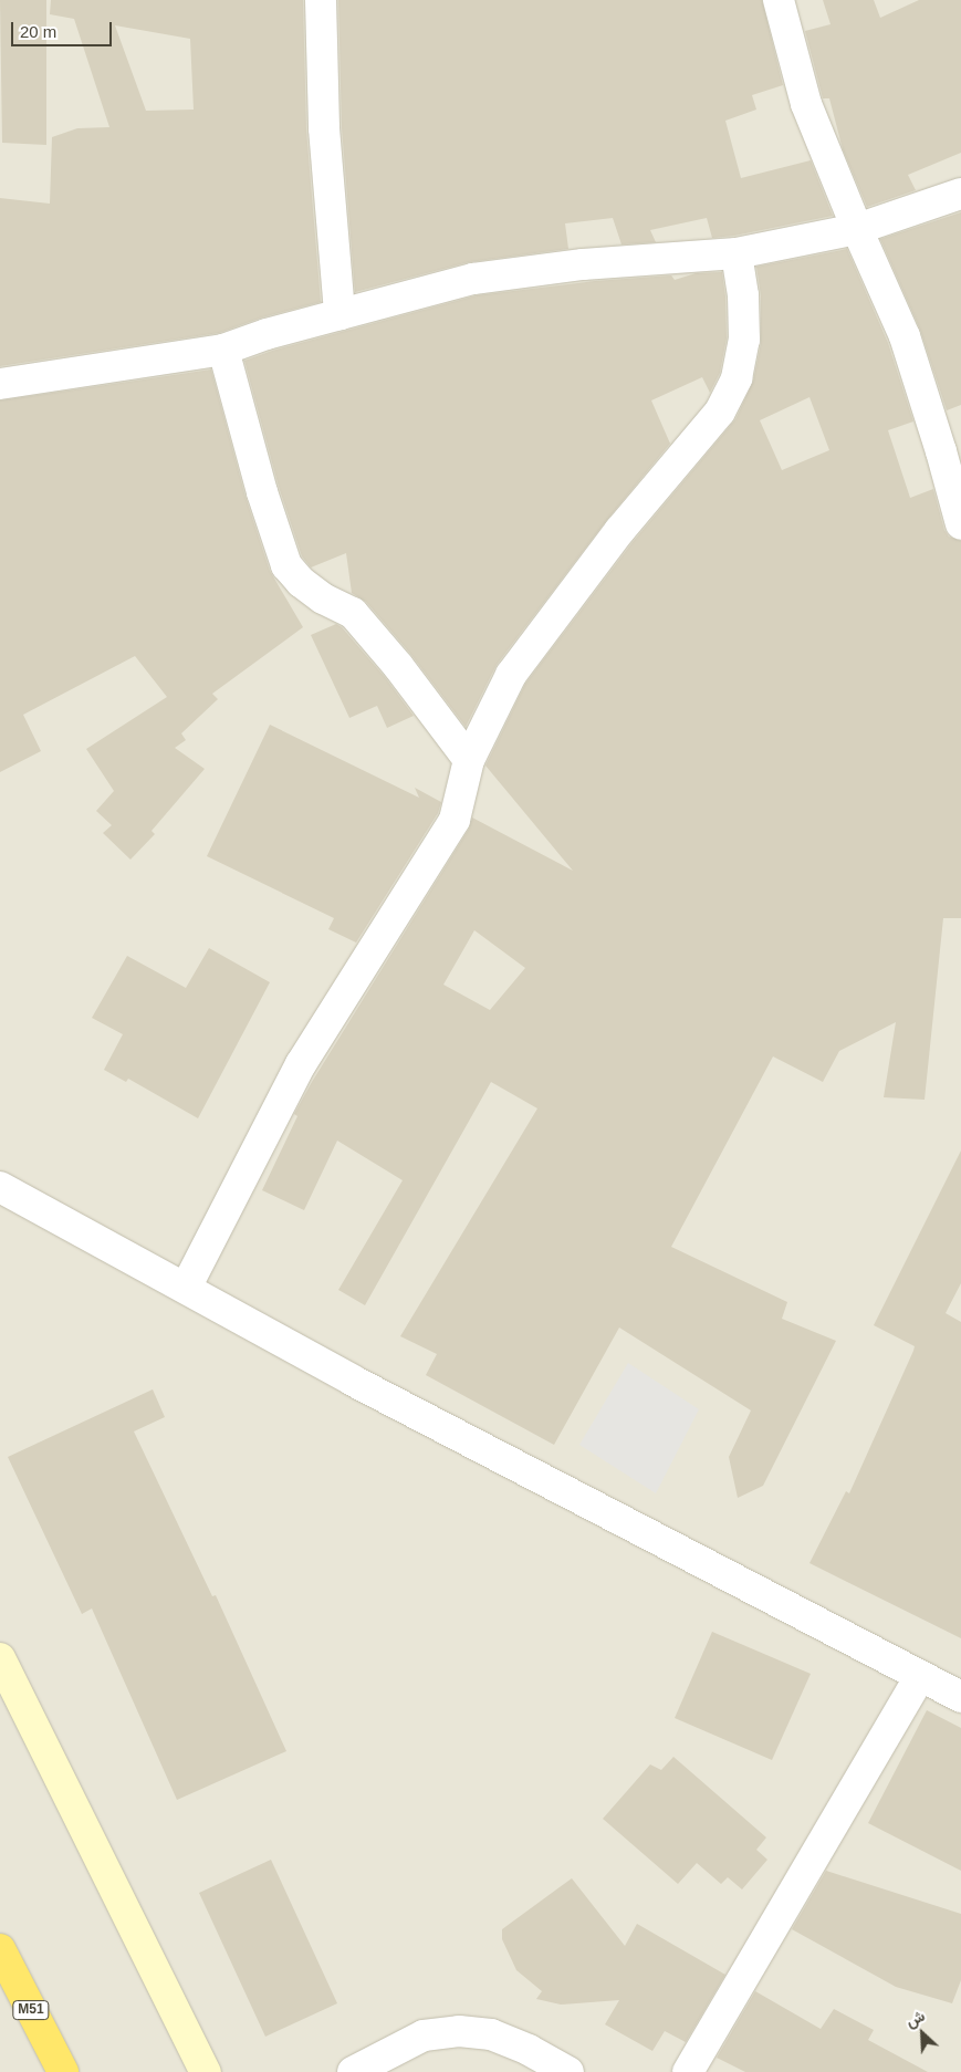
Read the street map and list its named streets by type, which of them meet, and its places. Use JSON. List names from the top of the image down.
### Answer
{
  "streets": {
    "highway": ["M51"]
  },
  "scale_bar": "20 m",
  "north": "top left"
}
